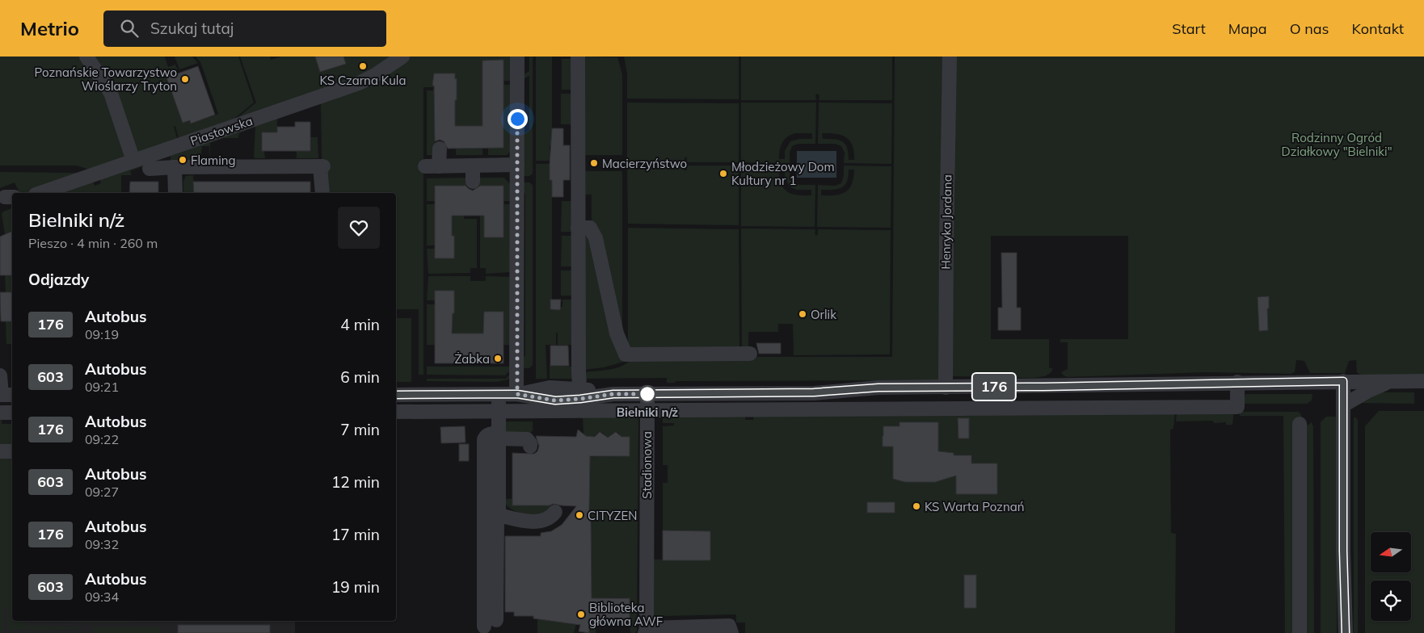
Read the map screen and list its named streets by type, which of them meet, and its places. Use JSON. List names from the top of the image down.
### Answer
{
  "streets": {
    "street": ["Piastowska", "Henryka Jordana", "Stadionowa"]
  },
  "parks": ["Rodzinny Ogród Działkowy \"Bielniki\""],
  "places": [
    "KS Czarna Kula",
    "Poznańskie Towarzystwo Wioślarzy Tryton",
    "Flaming",
    "Macierzyństwo",
    "Młodzieżowy Dom Kultury nr 1",
    "Orlik",
    "Żabka",
    "Bielniki n/ż",
    "KS Warta Poznań",
    "CITYZEN",
    "Biblioteka główna AWF"
  ],
  "lines": ["bus line 176"],
  "north": "left",
  "page": {
    "header": "Metrio",
    "search": "Szukaj tutaj",
    "nav": [
      "Start",
      "Mapa",
      "O nas",
      "Kontakt"
    ],
    "on_map": "176",
    "heading": [
      ["Bielniki n/ż", "Pieszo · 4 min · 260 m"],
      "Odjazdy"
    ],
    "list": [
      {
        "mark": "176",
        "name": "Autobus",
        "note": "09:19",
        "value": "4 min"
      },
      {
        "mark": "603",
        "name": "Autobus",
        "note": "09:21",
        "value": "6 min"
      },
      {
        "mark": "176",
        "name": "Autobus",
        "note": "09:22",
        "value": "7 min"
      },
      {
        "mark": "603",
        "name": "Autobus",
        "note": "09:27",
        "value": "12 min"
      },
      {
        "mark": "176",
        "name": "Autobus",
        "note": "09:32",
        "value": "17 min"
      },
      {
        "mark": "603",
        "name": "Autobus",
        "note": "09:34",
        "value": "19 min"
      }
    ]
  }
}
